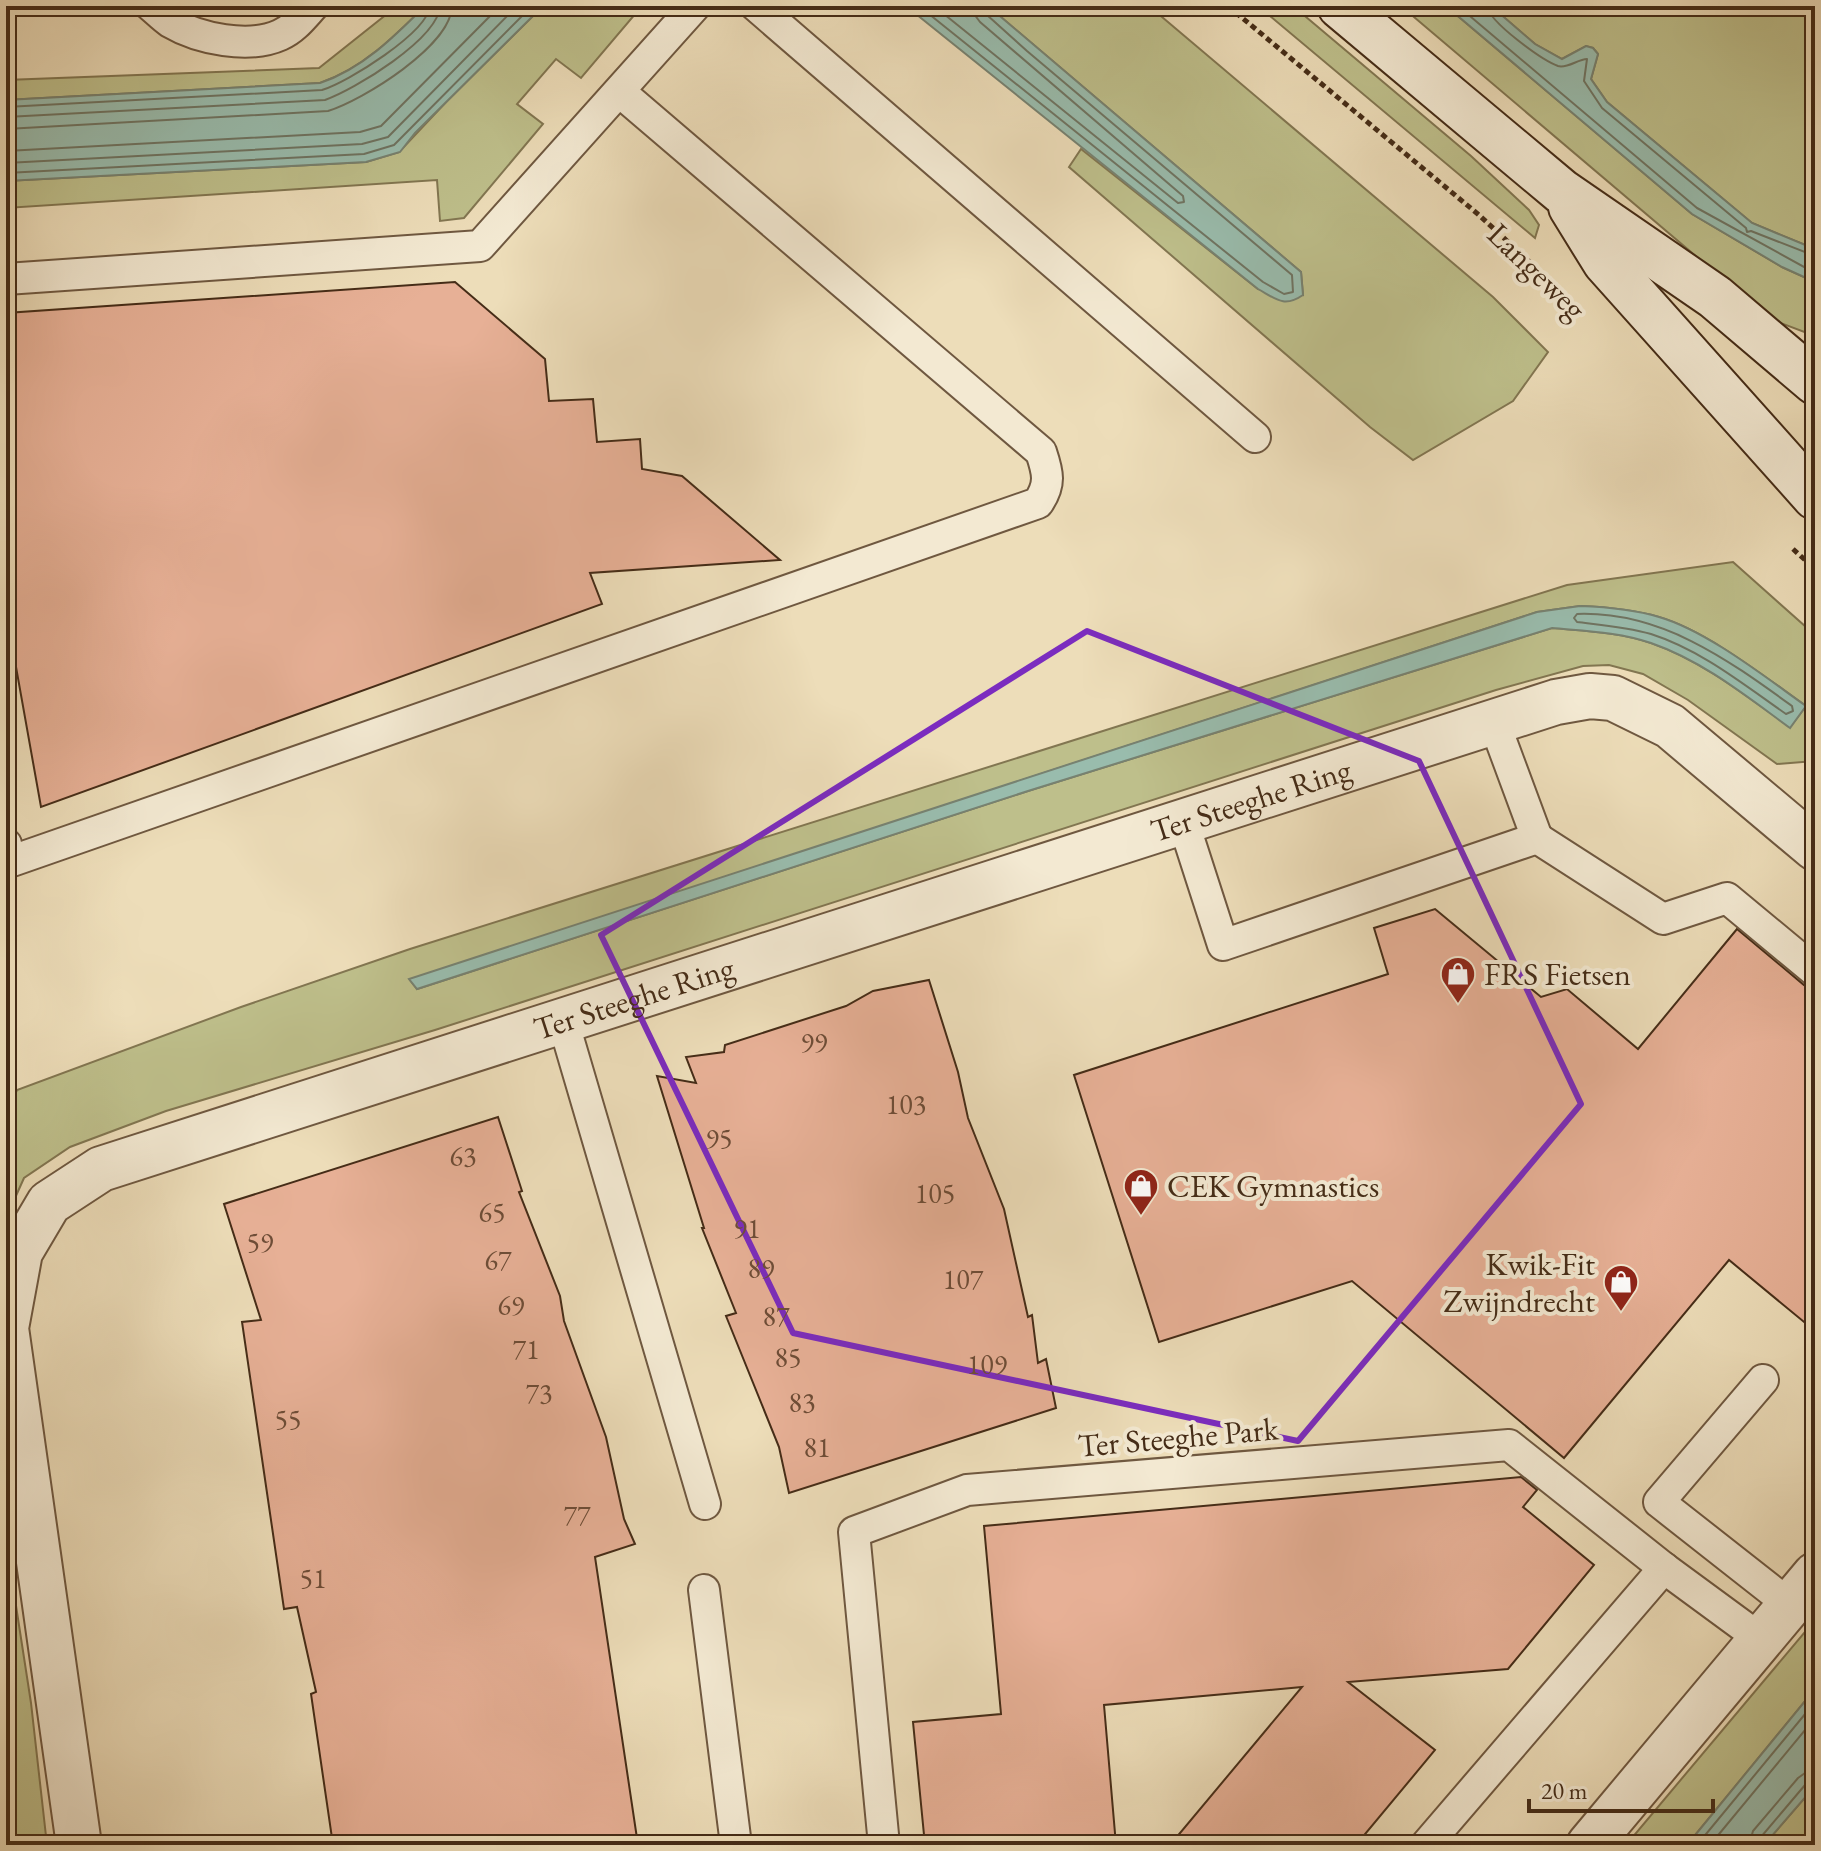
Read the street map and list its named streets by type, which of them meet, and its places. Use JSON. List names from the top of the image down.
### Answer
{
  "streets": {
    "street": ["Langeweg", "Ter Steeghe Ring"],
    "lane": ["Ter Steeghe Park"]
  },
  "places": {
    "shop": ["FRS Fietsen", "CEK Gymnastics", "Kwik-Fit Zwijndrecht"]
  },
  "house_numbers": [
    "99",
    "103",
    "95",
    "63",
    "105",
    "65",
    "91",
    "59",
    "67",
    "89",
    "107",
    "69",
    "87",
    "71",
    "85",
    "109",
    "73",
    "83",
    "55",
    "81",
    "77",
    "51"
  ],
  "scale_bar": "20 m"
}
